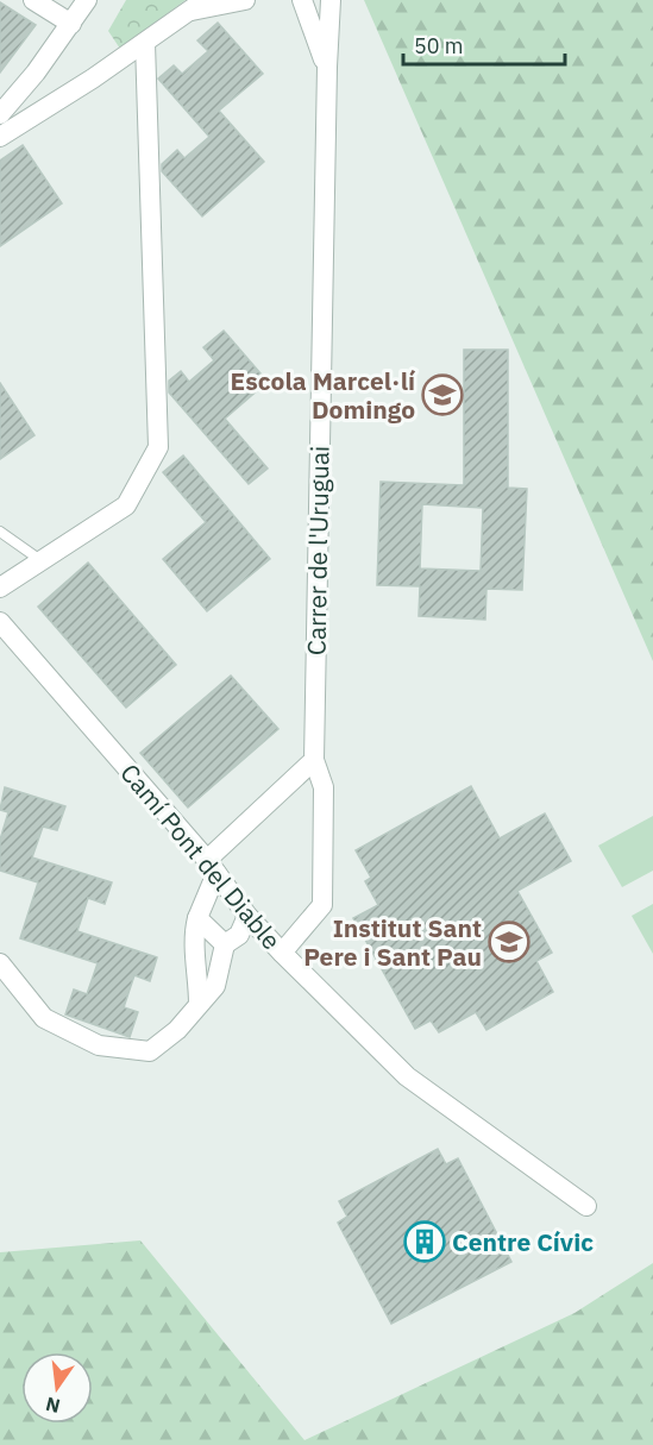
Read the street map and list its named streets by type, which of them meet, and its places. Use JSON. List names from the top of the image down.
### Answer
{
  "streets": {
    "street": ["Carrer de l'Uruguai", "Camí Pont del Diable"]
  },
  "crossings": [
    ["Carrer de l'Uruguai", "Camí Pont del Diable"]
  ],
  "places": {
    "school or university": ["Escola Marcel·lí Domingo", "Institut Sant Pere i Sant Pau"],
    "building": ["Centre Cívic"]
  },
  "scale_bar": "50 m",
  "north": "bottom"
}
